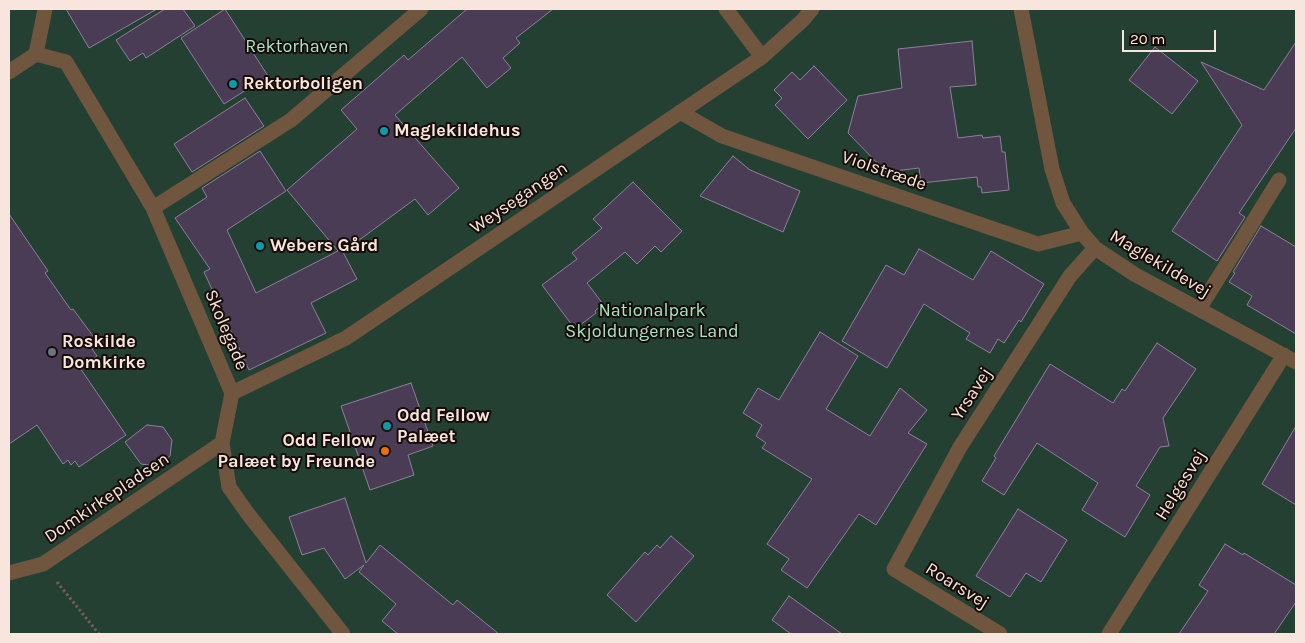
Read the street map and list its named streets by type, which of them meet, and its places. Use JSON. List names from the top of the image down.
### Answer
{
  "streets": {
    "street": [
      "Violstræde",
      "Weysegangen",
      "Maglekildevej",
      "Skolegade",
      "Yrsavej",
      "Helgesvej",
      "Domkirkepladsen",
      "Roarsvej"
    ]
  },
  "crossings": [
    ["Violstræde", "Weysegangen"],
    ["Violstræde", "Maglekildevej"],
    ["Weysegangen", "Skolegade"],
    ["Maglekildevej", "Yrsavej"],
    ["Maglekildevej", "Helgesvej"],
    ["Skolegade", "Domkirkepladsen"],
    ["Yrsavej", "Roarsvej"]
  ],
  "parks": ["Rektorhaven", "Nationalpark Skjoldungernes Land"],
  "places": [
    "Rektorboligen",
    "Maglekildehus",
    "Webers Gård",
    "Roskilde Domkirke",
    "Odd Fellow Palæet",
    "Odd Fellow Palæet by Freunde"
  ],
  "scale_bar": "20 m"
}
